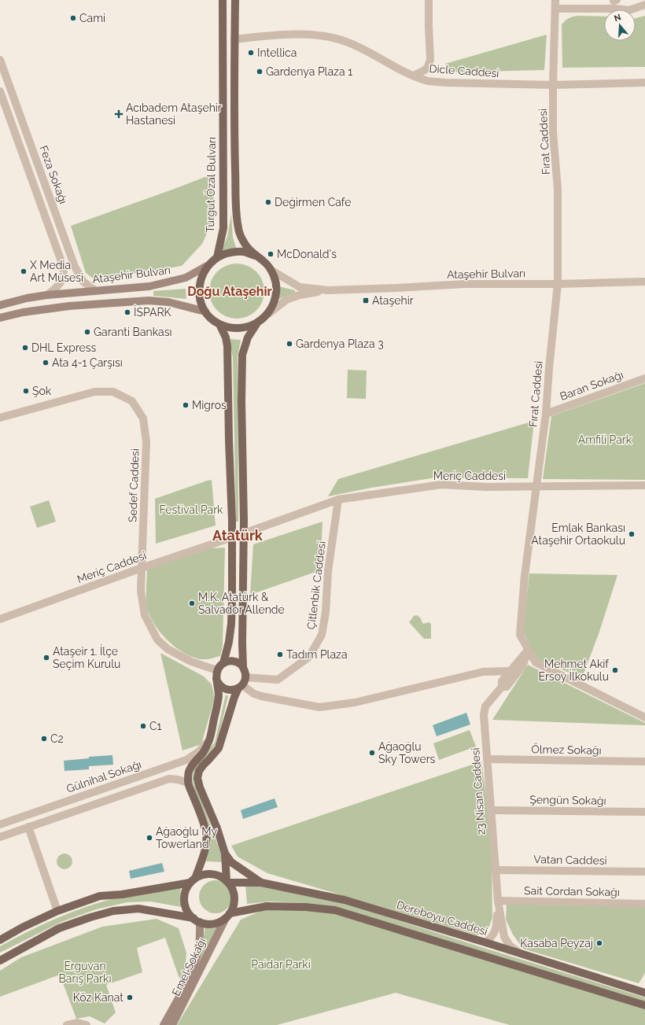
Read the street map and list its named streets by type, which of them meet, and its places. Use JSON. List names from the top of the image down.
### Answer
{
  "streets": {
    "main road": [
      "Turgut Özal Bulvarı",
      "Ataşehir Bulvarı",
      "Dereboyu Caddesi",
      "Emel Sokağı"
    ],
    "street": [
      "Dicle Caddesi",
      "Fırat Caddesi",
      "Feza Sokağı",
      "Baran Sokağı",
      "Meriç Caddesi",
      "Sedef Caddesi",
      "Çitlenbik Caddesi",
      "Ölmez Sokağı",
      "Gülnihal Sokağı",
      "23 Nisan Caddesi",
      "Şengün Sokağı",
      "Vatan Caddesi",
      "Sait Cordan Sokağı"
    ]
  },
  "crossings": [
    ["Dicle Caddesi", "Fırat Caddesi"],
    ["Fırat Caddesi", "Ataşehir Bulvarı"],
    ["Fırat Caddesi", "Baran Sokağı"],
    ["Fırat Caddesi", "Meriç Caddesi"],
    ["Feza Sokağı", "Ataşehir Bulvarı"],
    ["Turgut Özal Bulvarı", "Ataşehir Bulvarı"],
    ["Meriç Caddesi", "Sedef Caddesi"],
    ["Meriç Caddesi", "Çitlenbik Caddesi"],
    ["Sedef Caddesi", "Çitlenbik Caddesi"],
    ["Ölmez Sokağı", "23 Nisan Caddesi"],
    ["23 Nisan Caddesi", "Şengün Sokağı"],
    ["23 Nisan Caddesi", "Vatan Caddesi"],
    ["23 Nisan Caddesi", "Sait Cordan Sokağı"],
    ["Dereboyu Caddesi", "Emel Sokağı"]
  ],
  "districts": ["Doğu Ataşehir", "Atatürk"],
  "parks": [
    "Amfili Park",
    "Festival Park",
    "Paidar Parki",
    "Erguvan Barış Parkı"
  ],
  "places": {
    "other": [
      "Cami",
      "Intellica",
      "Gardenya Plaza 1",
      "Değirmen Cafe",
      "McDonald's",
      "X Media Art Müsesi",
      "İSPARK",
      "Garanti Bankası",
      "Gardenya Plaza 3",
      "DHL Express",
      "Ata 4-1 Çarşısı",
      "Şok",
      "Migros",
      "Emlak Bankası Ataşehir Ortaokulu",
      "M.K. Atatürk & Salvador Allende",
      "Tadım Plaza",
      "Ataşeir 1. İlçe Seçim Kurulu",
      "Mehmet Akif Ersoy İlkokulu",
      "C1",
      "C2",
      "Ağaoğlu Sky Towers",
      "Ağaoğlu My Towerland",
      "Kasaba Peyzaj",
      "Köz Kanat"
    ],
    "health": ["Acıbadem Ataşehir Hastanesi"],
    "transit": ["Ataşehir"]
  },
  "north": "top"
}
